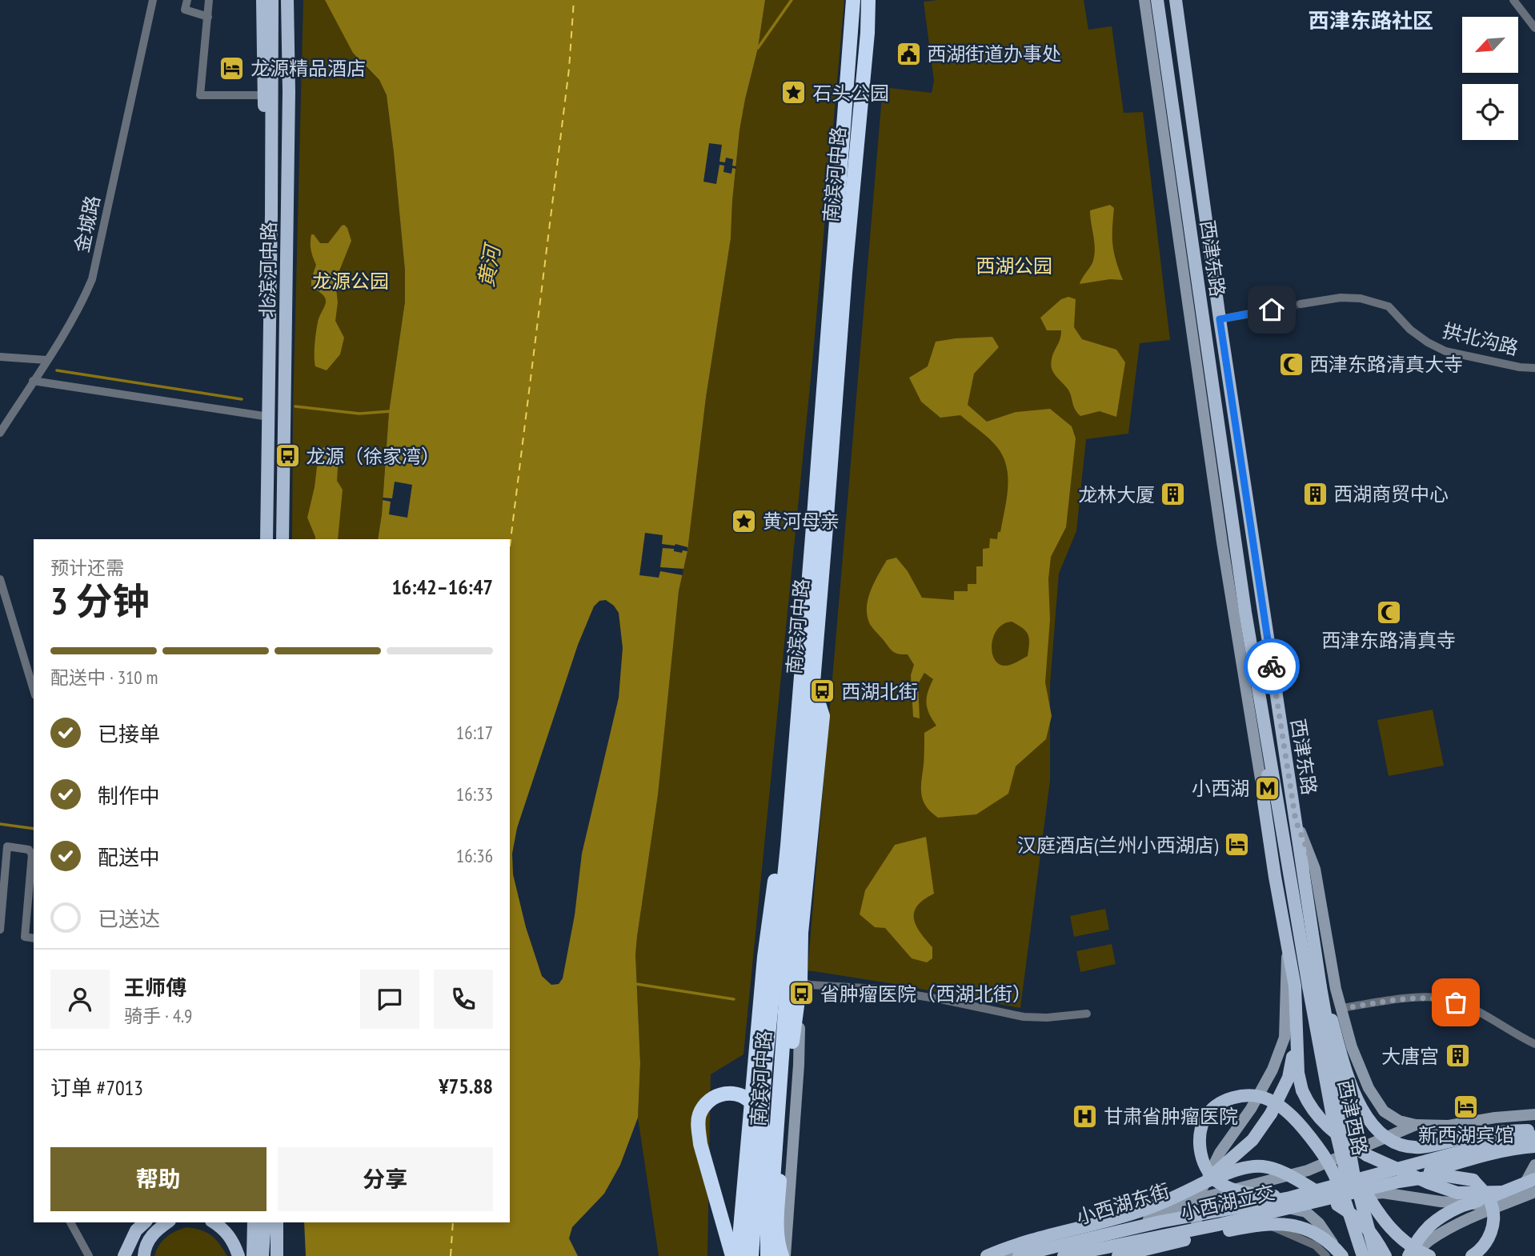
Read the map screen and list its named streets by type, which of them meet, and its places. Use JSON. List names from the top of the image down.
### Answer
{
  "streets": {
    "highway": ["南滨河中路"],
    "main road": [
      "西津东路",
      "北滨河中路",
      "西津西路",
      "小西湖立交"
    ],
    "street": ["金城路", "拱北沟路", "小西湖东街"]
  },
  "crossings": [
    ["西津东路", "西津西路"]
  ],
  "districts": ["西津东路社区"],
  "water": ["黄河"],
  "parks": ["西湖公园", "龙源公园"],
  "places": {
    "public building": ["西湖街道办事处"],
    "hotel": ["龙源精品酒店", "汉庭酒店(兰州小西湖店)", "新西湖宾馆"],
    "place": ["石头公园", "黄河母亲"],
    "mosque": ["西津东路清真大寺", "西津东路清真寺"],
    "bus stop": ["龙源（徐家湾）", "西湖北街", "省肿瘤医院（西湖北街）"],
    "building": ["西湖商贸中心", "龙林大厦", "大唐宫"],
    "metro station": ["小西湖"],
    "hospital": ["甘肃省肿瘤医院"]
  },
  "north": "bottom left",
  "page": {
    "heading": ["3 分钟", "预计还需", "16:42–16:47"],
    "panel": [
      "王师傅",
      "骑手 · 4.9",
      "订单 #7013",
      "¥75.88"
    ],
    "bar": "配送中 · 310 m",
    "list": [
      ["已接单", "16:17"],
      ["制作中", "16:33"],
      ["配送中", "16:36"],
      "已送达"
    ],
    "buttons": ["帮助", "分享"]
  }
}
